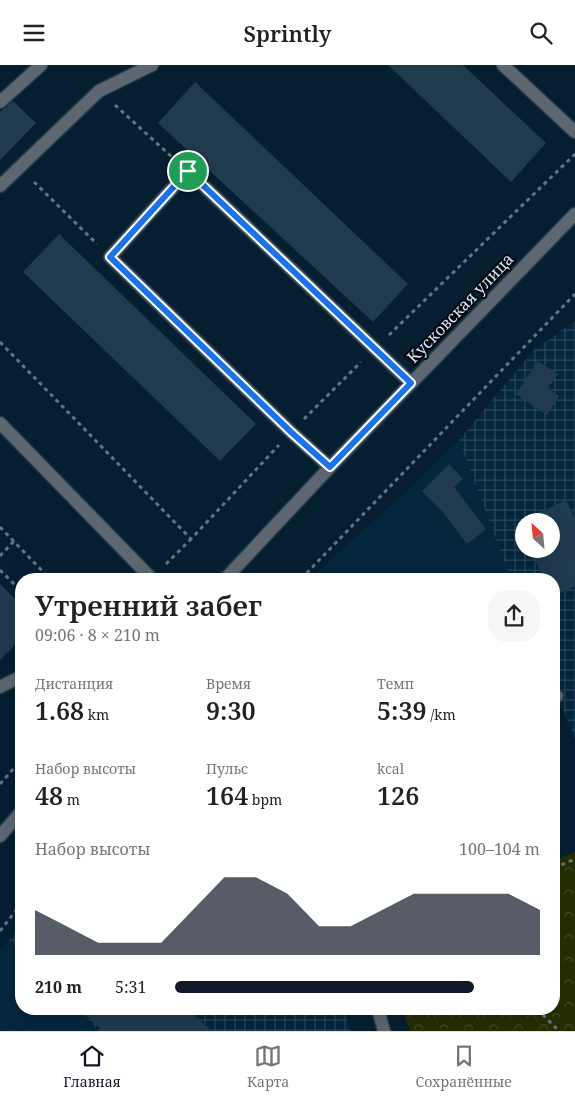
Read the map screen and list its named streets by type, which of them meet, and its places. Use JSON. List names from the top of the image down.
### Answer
{
  "streets": {
    "street": ["Кусковская улица"]
  },
  "north": "top left",
  "page": {
    "header": "Sprintly",
    "heading": ["Утренний забег", "09:06 · 8 × 210 m"],
    "stats": [
      ["Дистанция", "1.68 km"],
      ["Время", "9:30"],
      ["Темп", "5:39 /km"],
      ["Набор высоты", "48 m"],
      ["Пульс", "164 bpm"],
      ["kcal", "126"]
    ],
    "chart": ["Набор высоты", "100–104 m"],
    "list": [
      {
        "name": "210 m",
        "note": "5:31"
      }
    ],
    "tabs": ["Главная", "Карта", "Сохранённые"]
  }
}
